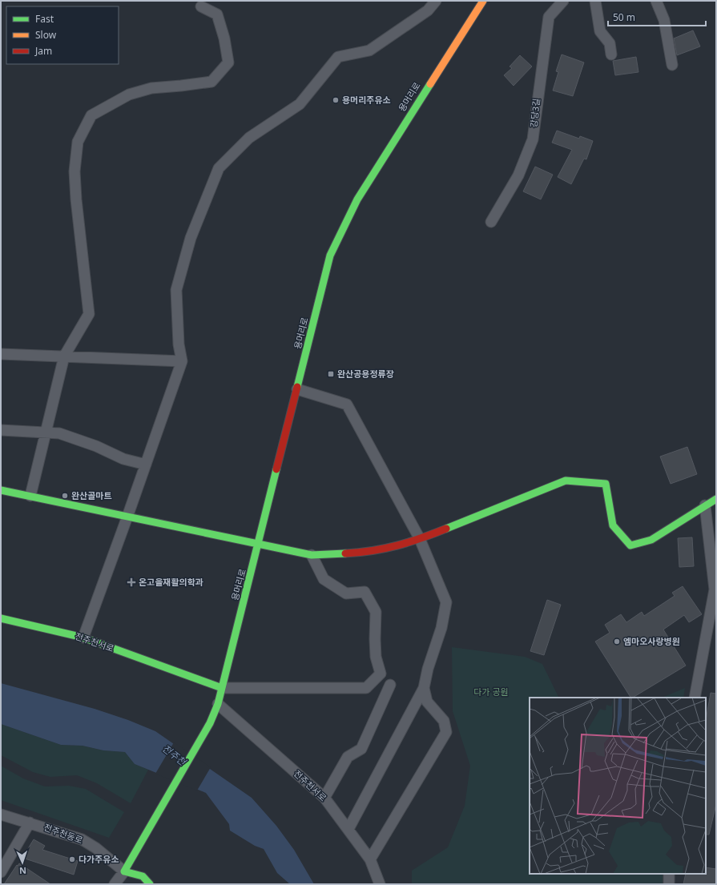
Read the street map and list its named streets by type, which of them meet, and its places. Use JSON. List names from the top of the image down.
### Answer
{
  "streets": {
    "street": [
      "용머리로",
      "강당3길",
      "전주천서로",
      "전주천동로"
    ]
  },
  "crossings": [
    ["용머리로", "전주천서로"],
    ["용머리로", "전주천동로"]
  ],
  "water": ["전주천"],
  "parks": ["다가 공원"],
  "places": {
    "other": [
      "용머리주유소",
      "완산골마트",
      "엠마오사랑병원",
      "다가주유소"
    ],
    "transit": ["완산공용정류장"],
    "health": ["온고을재활의학과"]
  },
  "legend": ["Fast", "Slow", "Jam"],
  "scale_bar": "50 m",
  "north": "bottom"
}
